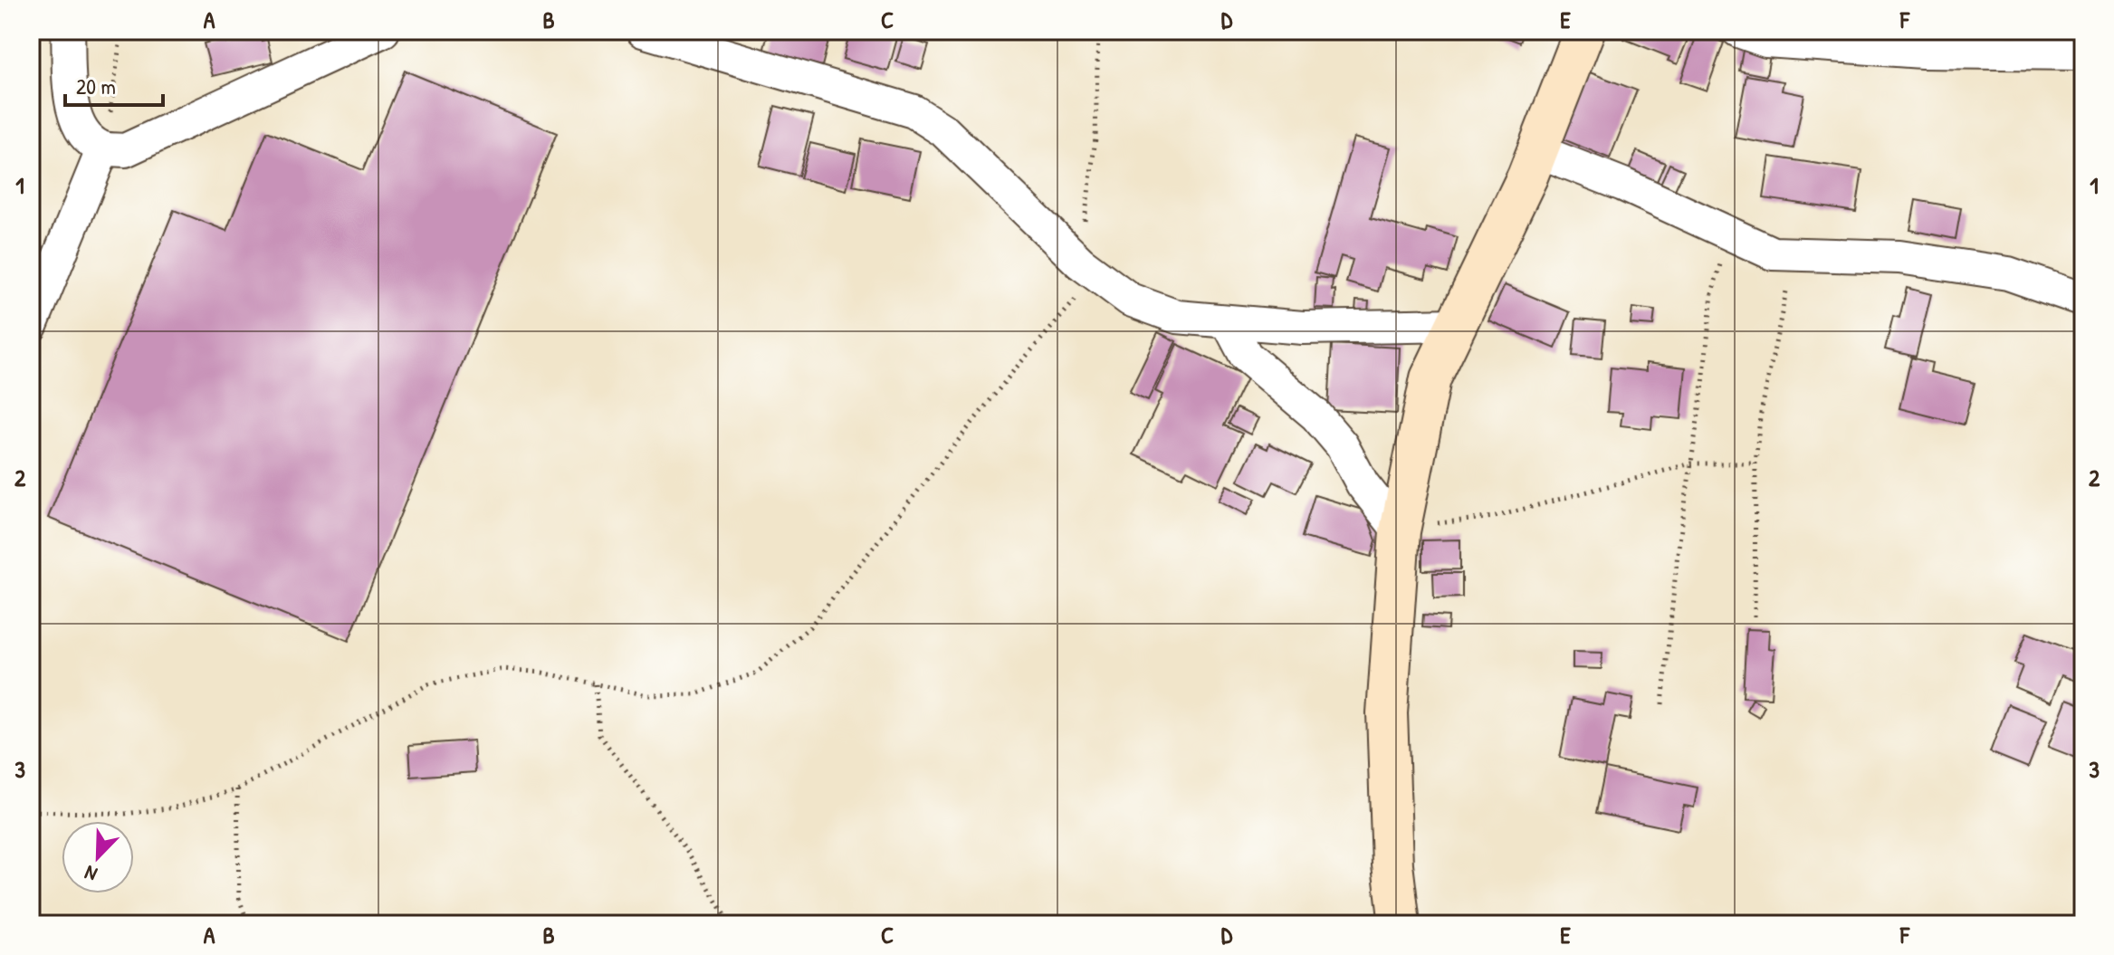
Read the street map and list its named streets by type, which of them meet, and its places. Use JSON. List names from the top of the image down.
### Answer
{
  "scale_bar": "20 m",
  "north": "bottom left",
  "grid": {
    "columns": [
      "A",
      "B",
      "C",
      "D",
      "E",
      "F"
    ],
    "rows": ["1", "2", "3"]
  }
}
